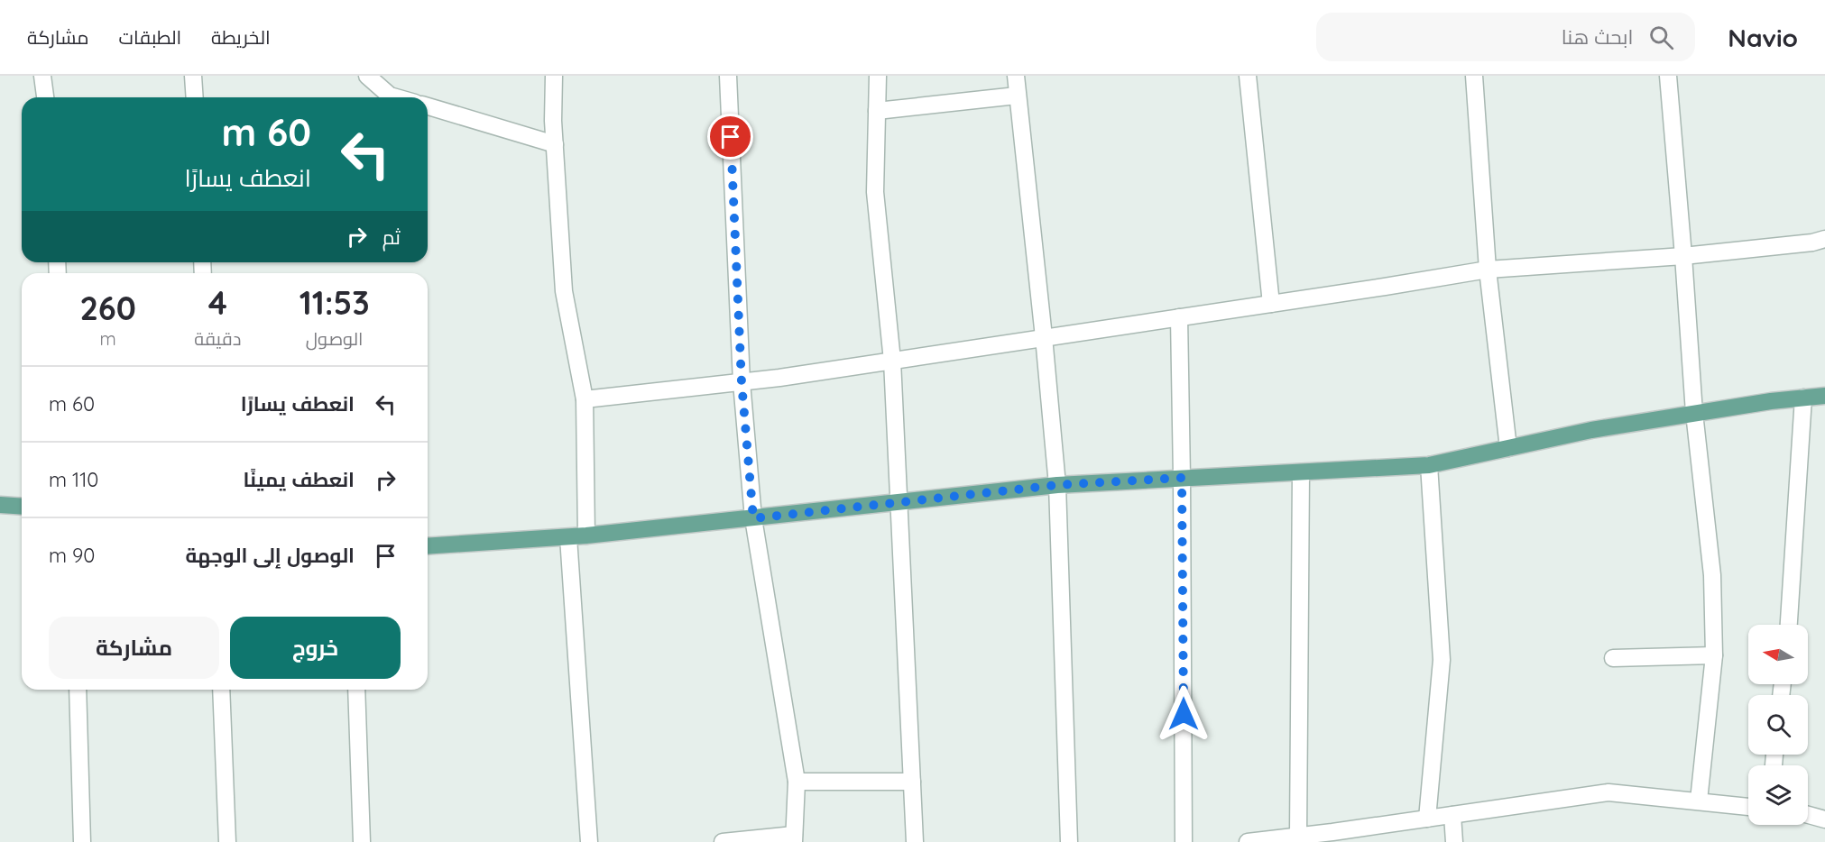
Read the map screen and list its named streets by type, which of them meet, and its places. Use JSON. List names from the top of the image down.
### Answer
{
  "north": "left",
  "page": {
    "header": "Navio",
    "search": "ابحث هنا",
    "nav": ["الخريطة", "الطبقات", "مشاركة"],
    "turn": ["60 m", "انعطف يسارًا"],
    "then": "ثم",
    "eta": [
      "11:53",
      "الوصول",
      "4",
      "دقيقة",
      "260",
      "m"
    ],
    "list": [
      {
        "name": "انعطف يسارًا",
        "value": "60 m"
      },
      {
        "name": "انعطف يمينًا",
        "value": "110 m"
      },
      {
        "name": "الوصول إلى الوجهة",
        "value": "90 m"
      }
    ],
    "buttons": ["خروج", "مشاركة"]
  }
}
